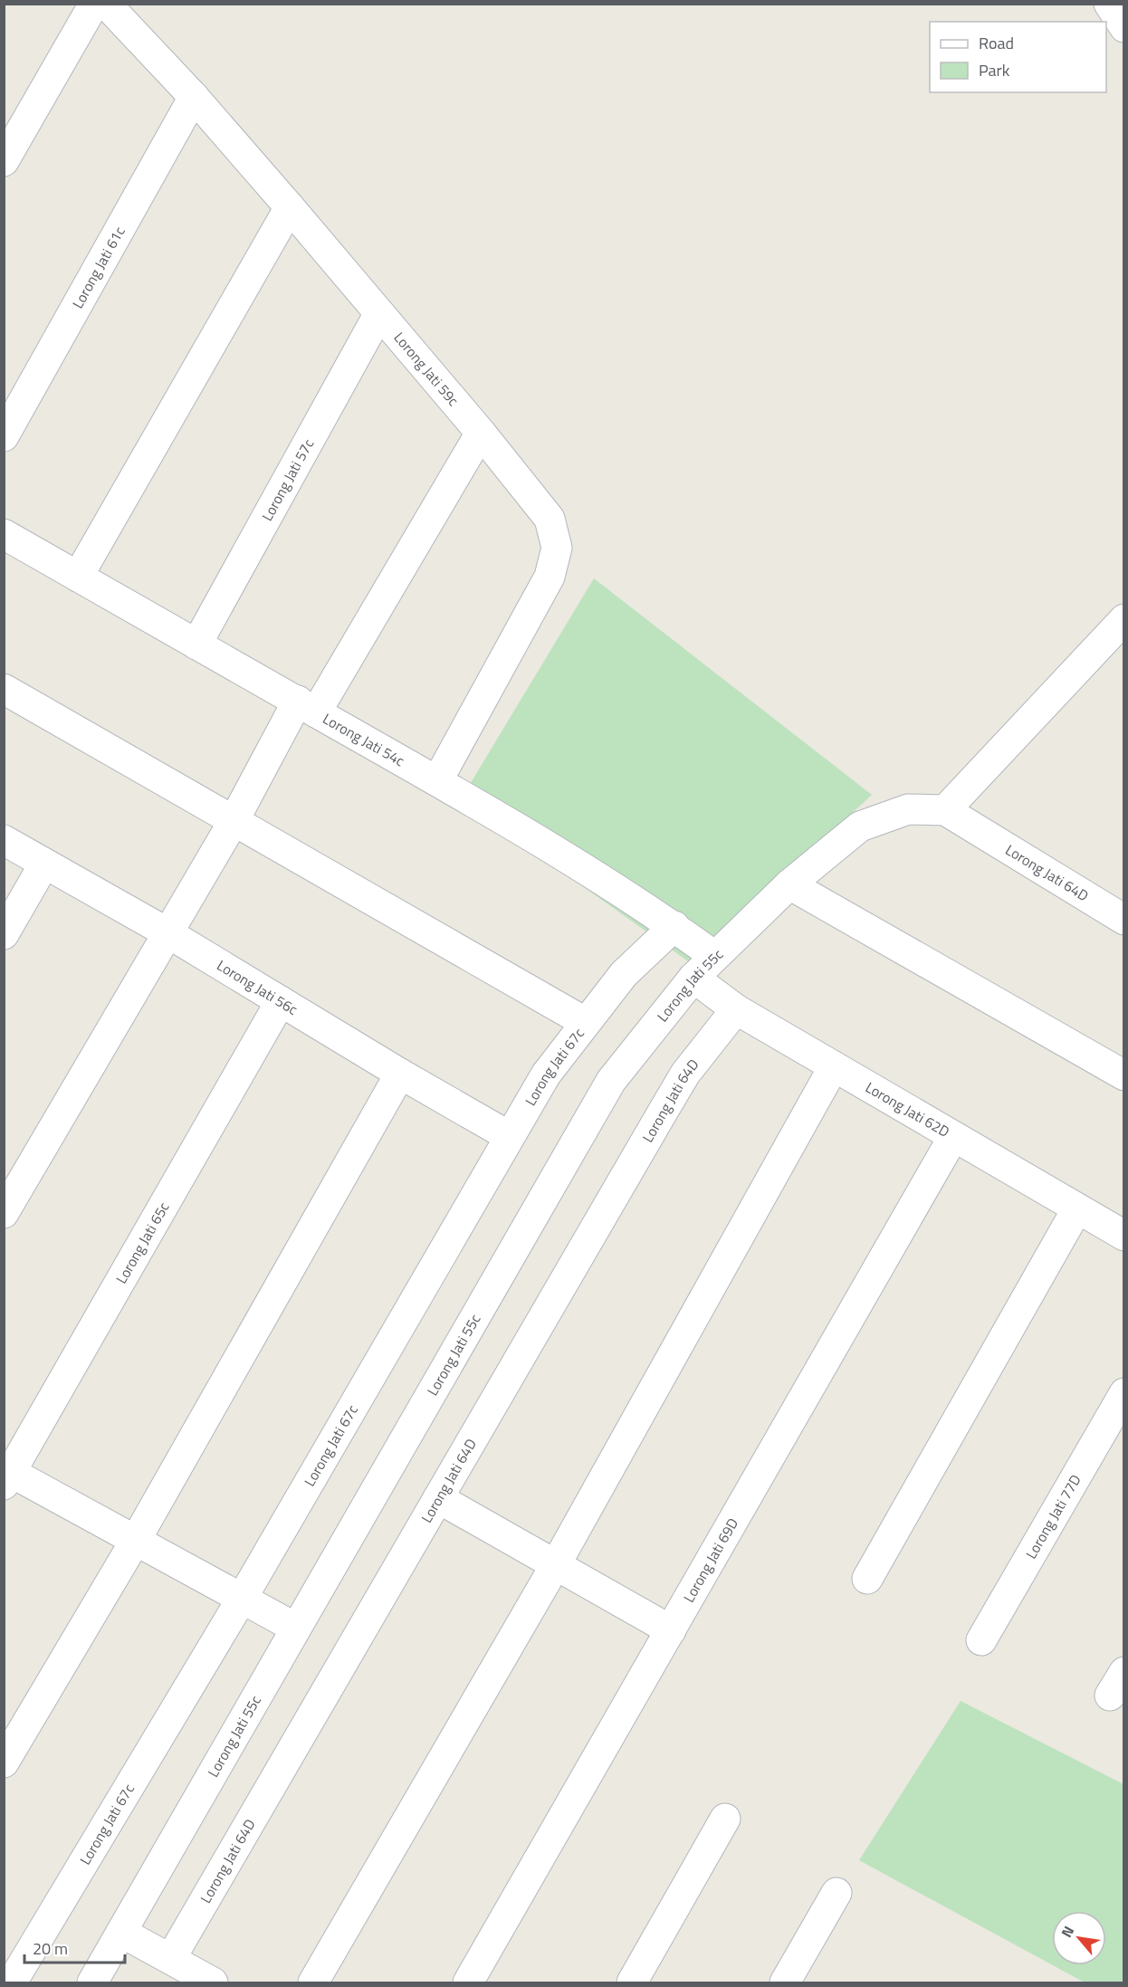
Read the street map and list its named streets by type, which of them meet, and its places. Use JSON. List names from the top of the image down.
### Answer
{
  "streets": {
    "street": [
      "Lorong Jati 61c",
      "Lorong Jati 59c",
      "Lorong Jati 57c",
      "Lorong Jati 54c",
      "Lorong Jati 64D",
      "Lorong Jati 55c",
      "Lorong Jati 56c",
      "Lorong Jati 67c",
      "Lorong Jati 62D",
      "Lorong Jati 65c",
      "Lorong Jati 77D",
      "Lorong Jati 69D"
    ]
  },
  "crossings": [
    ["Lorong Jati 61c", "Lorong Jati 59c"],
    ["Lorong Jati 59c", "Lorong Jati 57c"],
    ["Lorong Jati 59c", "Lorong Jati 54c"],
    ["Lorong Jati 57c", "Lorong Jati 54c"],
    ["Lorong Jati 54c", "Lorong Jati 55c"],
    ["Lorong Jati 54c", "Lorong Jati 67c"],
    ["Lorong Jati 64D", "Lorong Jati 55c"],
    ["Lorong Jati 64D", "Lorong Jati 62D"],
    ["Lorong Jati 55c", "Lorong Jati 62D"],
    ["Lorong Jati 56c", "Lorong Jati 67c"],
    ["Lorong Jati 56c", "Lorong Jati 65c"],
    ["Lorong Jati 62D", "Lorong Jati 69D"]
  ],
  "legend": ["Road", "Park"],
  "scale_bar": "20 m",
  "north": "top left"
}
